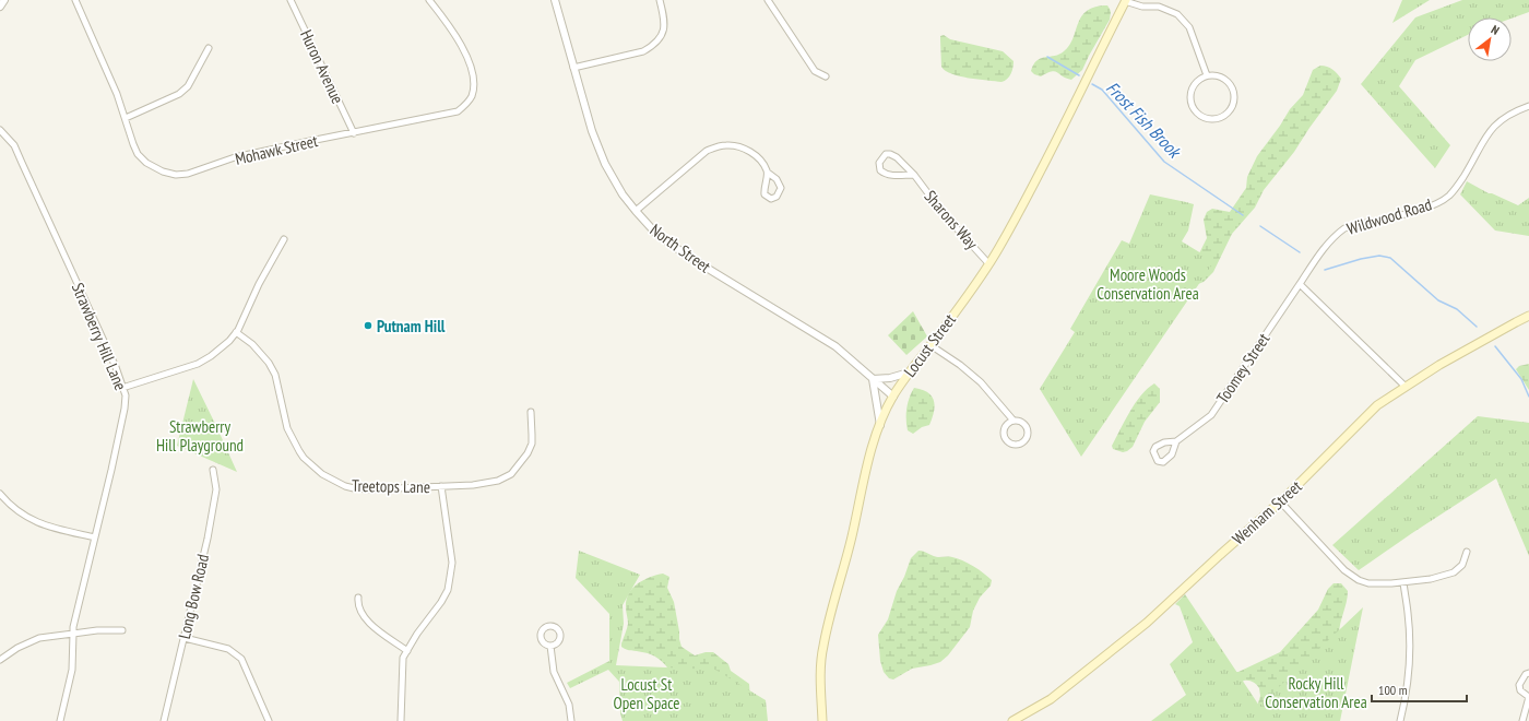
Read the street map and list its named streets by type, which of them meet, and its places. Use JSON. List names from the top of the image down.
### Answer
{
  "streets": {
    "main road": ["Locust Street", "Wenham Street"],
    "street": [
      "Huron Avenue",
      "Mohawk Street",
      "Wildwood Road",
      "Sharons Way",
      "North Street",
      "Strawberry Hill Lane",
      "Toomey Street",
      "Treetops Lane",
      "Long Bow Road"
    ]
  },
  "crossings": [
    ["Huron Avenue", "Mohawk Street"],
    ["Wildwood Road", "Toomey Street"],
    ["Sharons Way", "Locust Street"],
    ["North Street", "Locust Street"]
  ],
  "water": ["Frost Fish Brook"],
  "parks": [
    "Moore Woods Conservation Area",
    "Strawberry Hill Playground",
    "Rocky Hill Conservation Area",
    "Locust St Open Space"
  ],
  "places": ["Putnam Hill"],
  "scale_bar": "100 m",
  "north": "top right"
}
